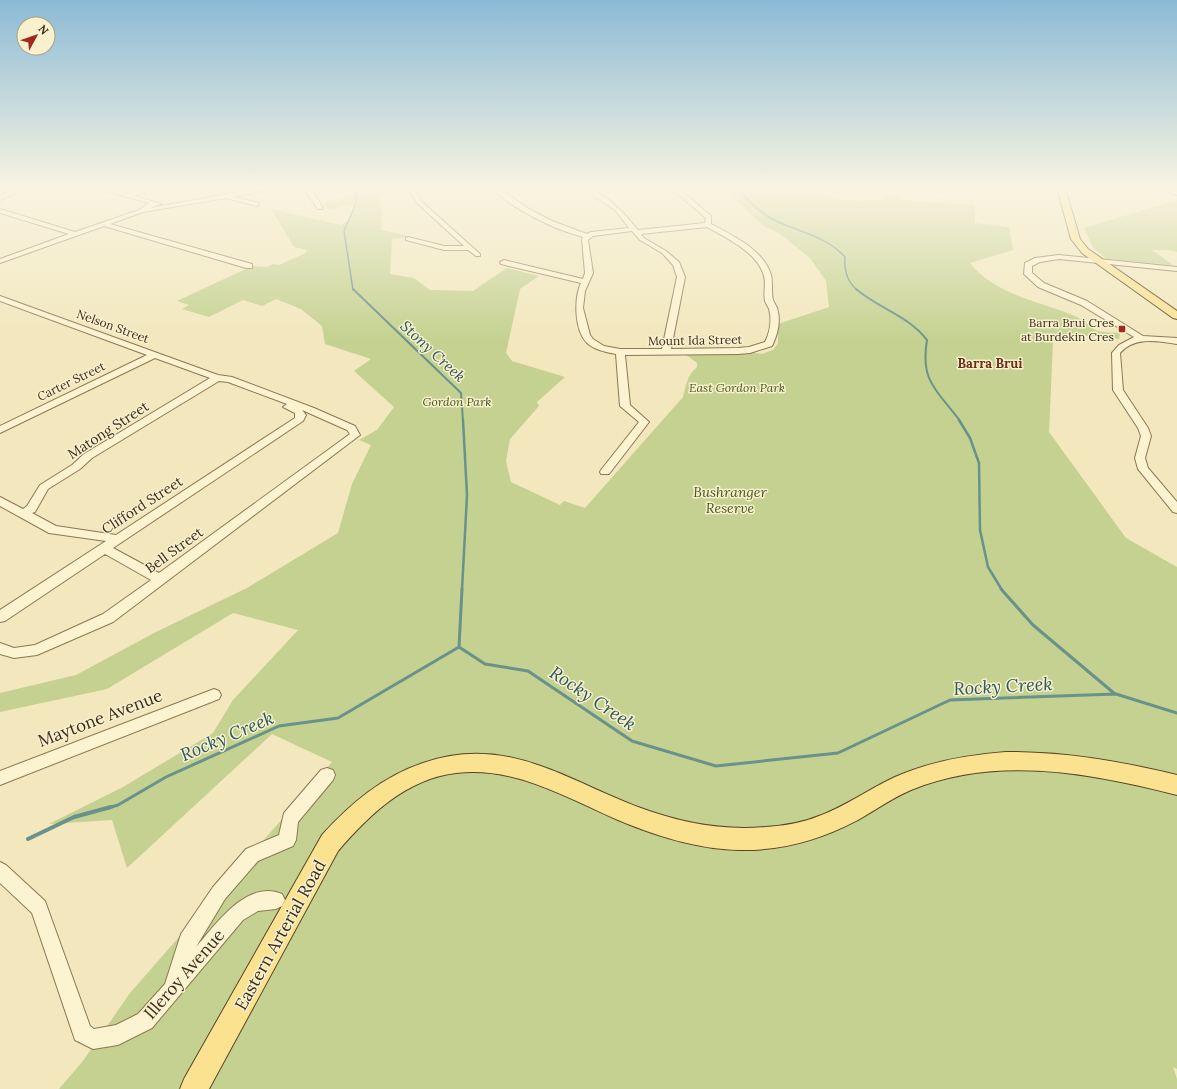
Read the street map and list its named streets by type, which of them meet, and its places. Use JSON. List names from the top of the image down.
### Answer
{
  "streets": {
    "main road": ["Eastern Arterial Road"],
    "street": [
      "Nelson Street",
      "Mount Ida Street",
      "Carter Street",
      "Matong Street",
      "Clifford Street",
      "Bell Street",
      "Maytone Avenue",
      "Illeroy Avenue"
    ]
  },
  "crossings": [
    ["Nelson Street", "Carter Street"],
    ["Nelson Street", "Matong Street"],
    ["Nelson Street", "Clifford Street"],
    ["Nelson Street", "Bell Street"]
  ],
  "districts": ["Barra Brui"],
  "water": ["Stony Creek", "Rocky Creek"],
  "parks": ["East Gordon Park", "Gordon Park", "Bushranger Reserve"],
  "places": {
    "transit": ["Barra Brui Cres at Burdekin Cres"]
  },
  "north": "top right"
}
